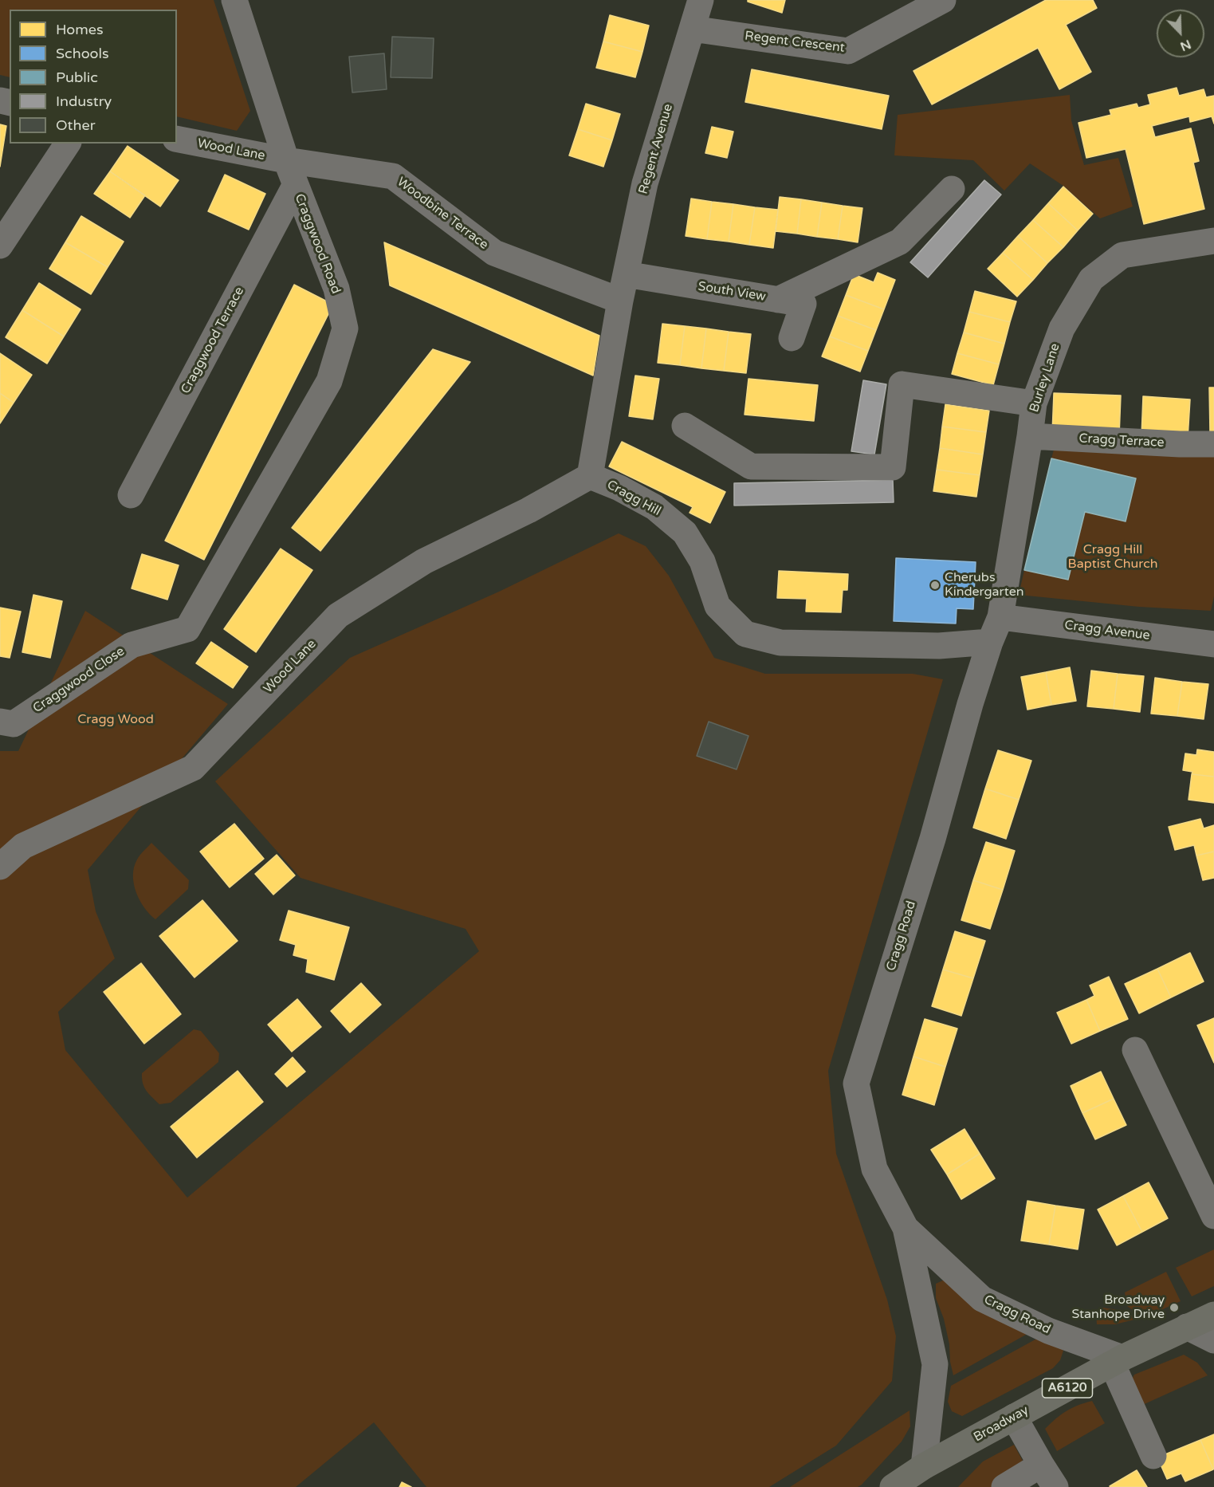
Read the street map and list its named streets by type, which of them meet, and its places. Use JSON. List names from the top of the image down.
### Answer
{
  "streets": {
    "highway": ["A6120", "Broadway"],
    "street": [
      "Regent Crescent",
      "Regent Avenue",
      "Wood Lane",
      "Woodbine Terrace",
      "Craggwood Road",
      "South View",
      "Craggwood Terrace",
      "Burley Lane",
      "Cragg Terrace",
      "Cragg Hill",
      "Cragg Avenue",
      "Craggwood Close",
      "Cragg Road"
    ]
  },
  "crossings": [
    ["Regent Crescent", "Regent Avenue"],
    ["Regent Avenue", "Woodbine Terrace"],
    ["Regent Avenue", "South View"],
    ["Wood Lane", "Woodbine Terrace"],
    ["Wood Lane", "Craggwood Road"],
    ["Wood Lane", "Cragg Hill"],
    ["Woodbine Terrace", "Craggwood Road"],
    ["Craggwood Road", "Craggwood Terrace"],
    ["Craggwood Road", "Craggwood Close"],
    ["Burley Lane", "Cragg Terrace"],
    ["Burley Lane", "Cragg Hill"],
    ["Burley Lane", "Cragg Avenue"],
    ["Burley Lane", "Cragg Road"],
    ["Cragg Hill", "Cragg Road"],
    ["Cragg Road", "Broadway"]
  ],
  "parks": ["Cragg Hill Baptist Church", "Cragg Wood"],
  "places": ["Cherubs Kindergarten", "Broadway Stanhope Drive"],
  "legend": [
    "Homes",
    "Schools",
    "Public",
    "Industry",
    "Other"
  ],
  "north": "bottom right"
}
